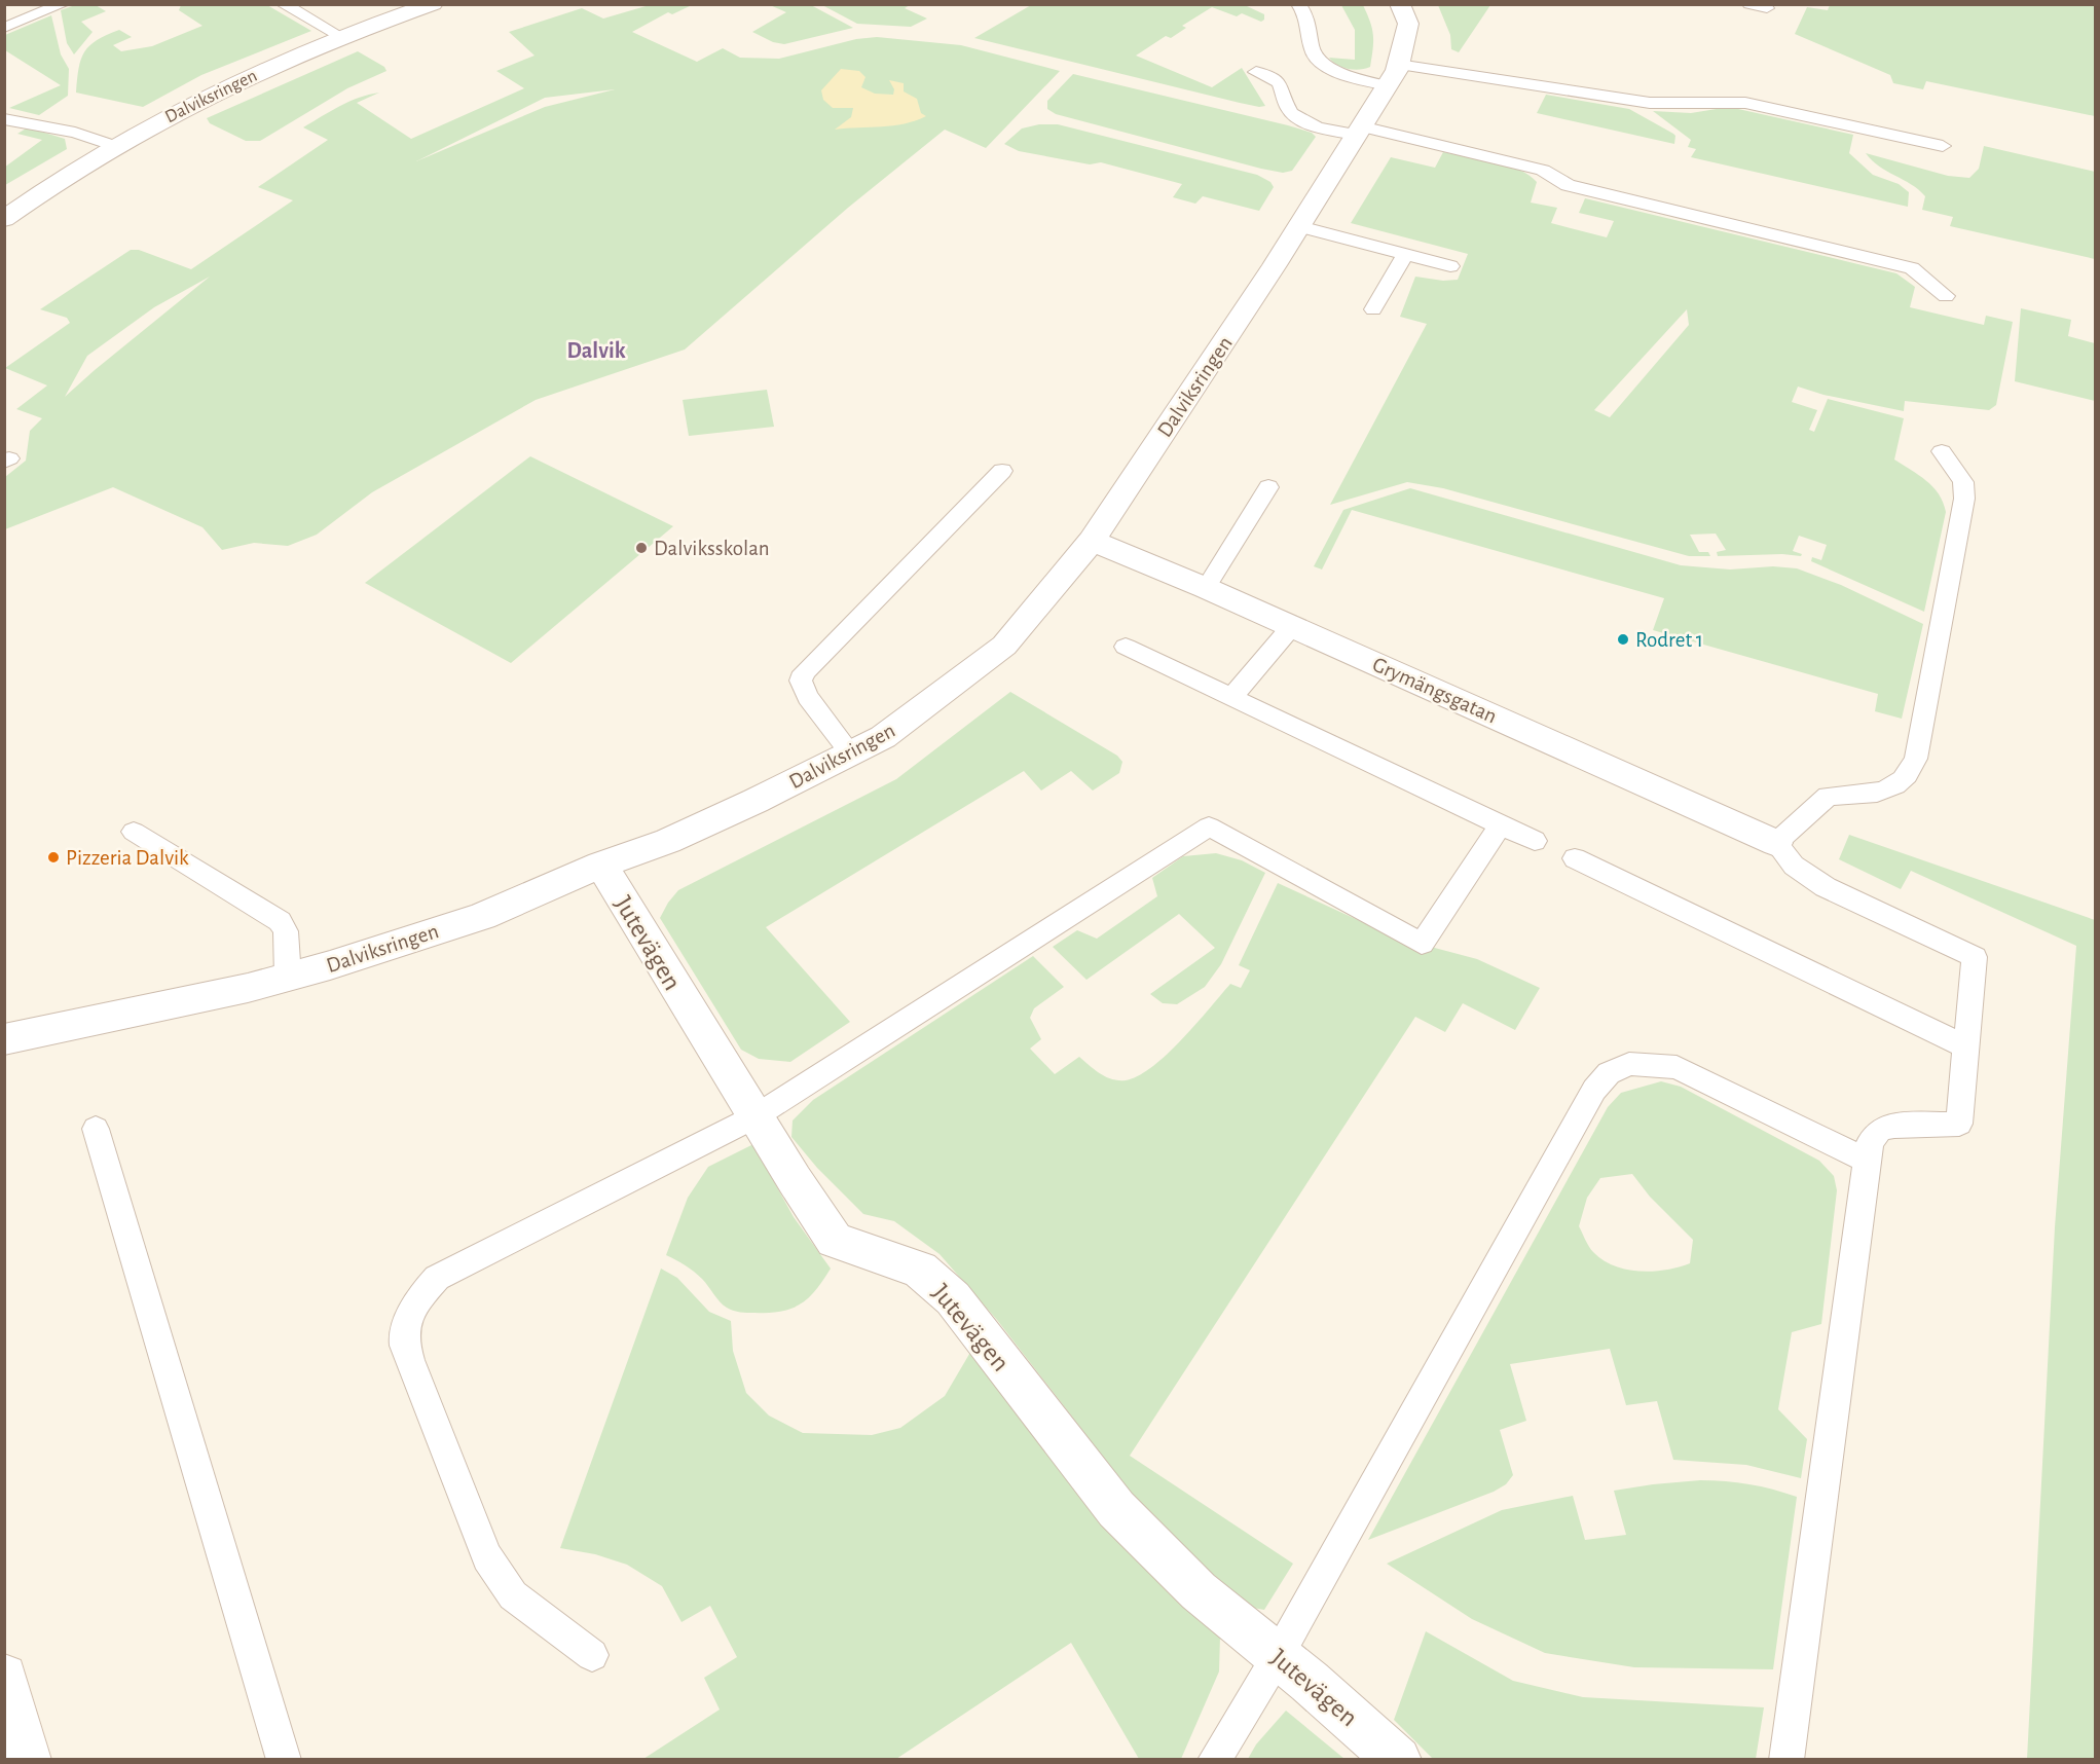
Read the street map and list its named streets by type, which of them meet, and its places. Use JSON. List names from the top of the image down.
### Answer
{
  "streets": {
    "street": ["Dalviksringen", "Grymängsgatan", "Jutevägen"]
  },
  "crossings": [
    ["Dalviksringen", "Grymängsgatan"],
    ["Dalviksringen", "Jutevägen"]
  ],
  "districts": ["Dalvik"],
  "places": ["Dalviksskolan", "Rodret 1", "Pizzeria Dalvik"]
}
